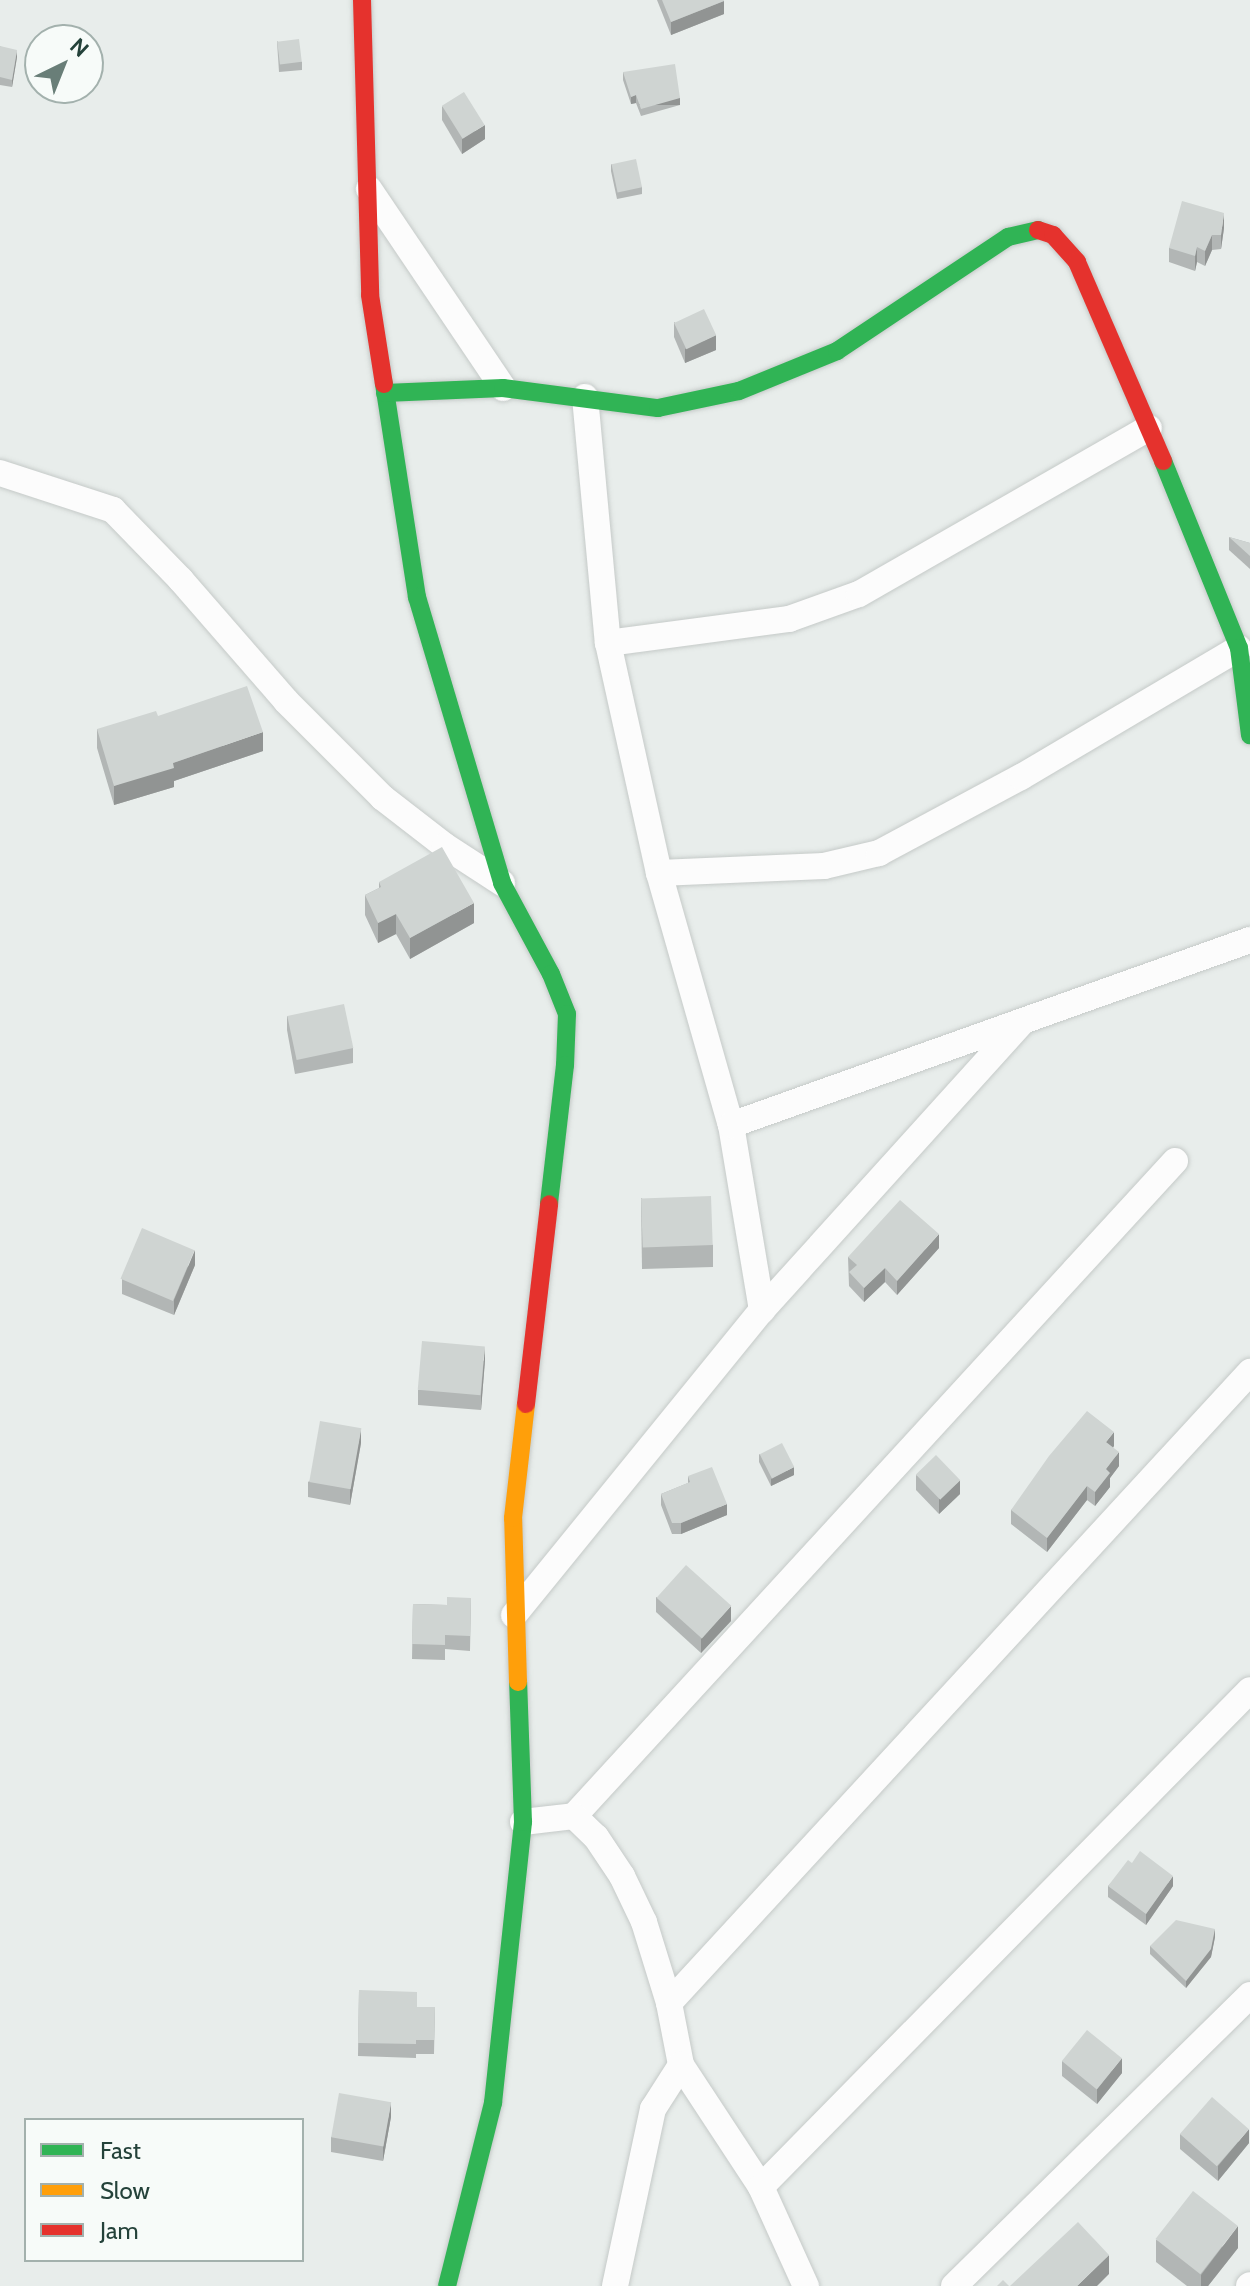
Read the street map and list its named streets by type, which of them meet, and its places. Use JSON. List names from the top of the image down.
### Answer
{
  "legend": ["Fast", "Slow", "Jam"],
  "north": "top right"
}
